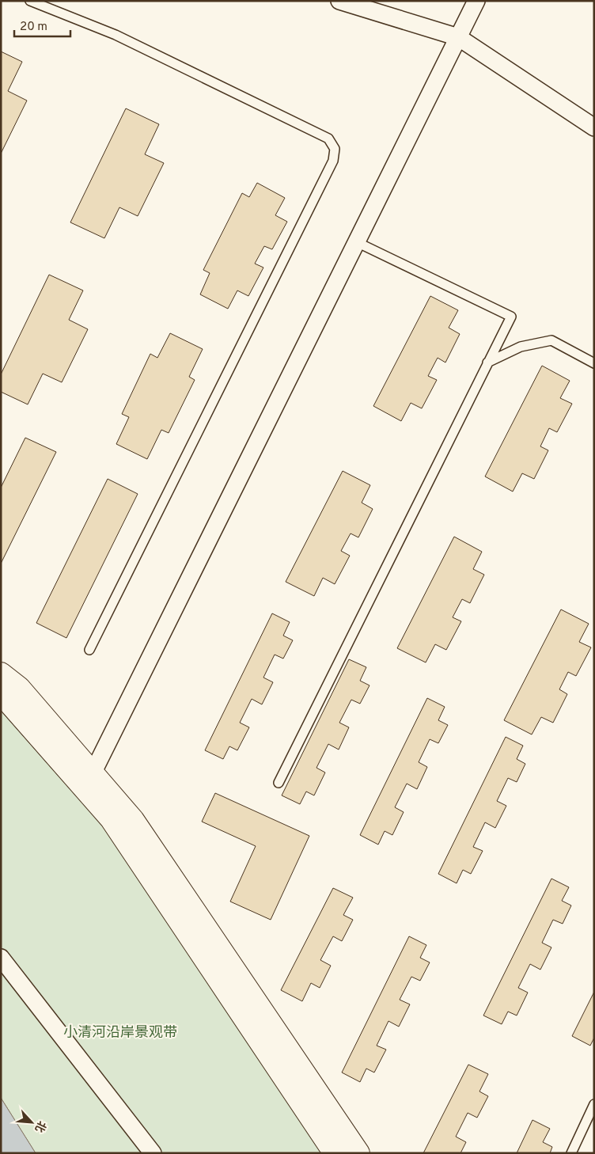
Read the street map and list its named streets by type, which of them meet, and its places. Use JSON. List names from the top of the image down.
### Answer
{
  "parks": ["小清河沿岸景观带"],
  "scale_bar": "20 m",
  "north": "bottom right"
}
